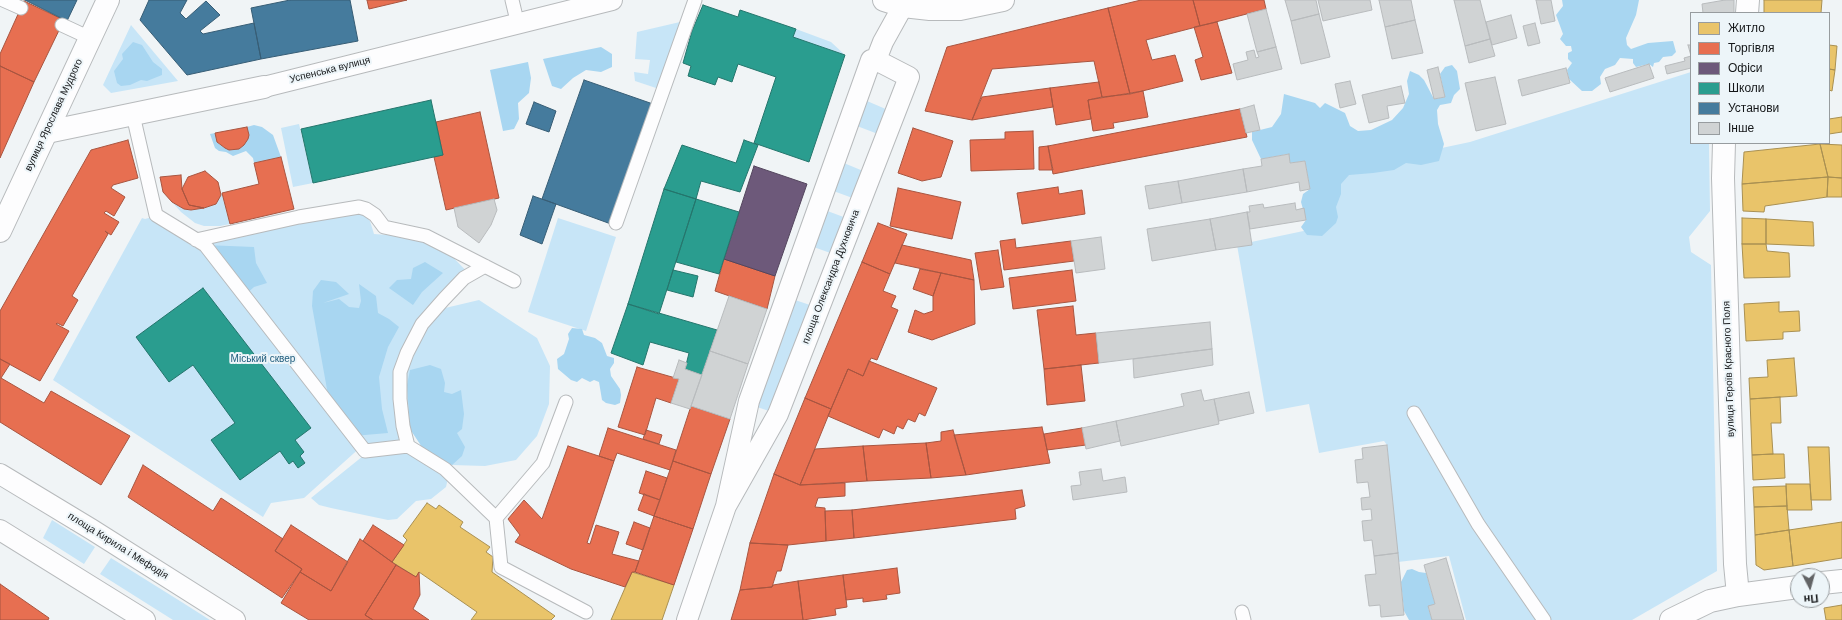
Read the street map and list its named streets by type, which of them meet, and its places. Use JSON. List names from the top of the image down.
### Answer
{
  "streets": {
    "street": [
      "Успенська вулиця",
      "вулиця Ярослава Мудрого",
      "площа Олександра Духновича",
      "вулиця Героїв Красного Поля",
      "площа Кирила і Мефодія"
    ]
  },
  "crossings": [
    ["Успенська вулиця", "вулиця Ярослава Мудрого"]
  ],
  "parks": ["Міський сквер"],
  "legend": [
    "Житло",
    "Торгівля",
    "Офіси",
    "Школи",
    "Установи",
    "Інше"
  ],
  "north": "bottom"
}
